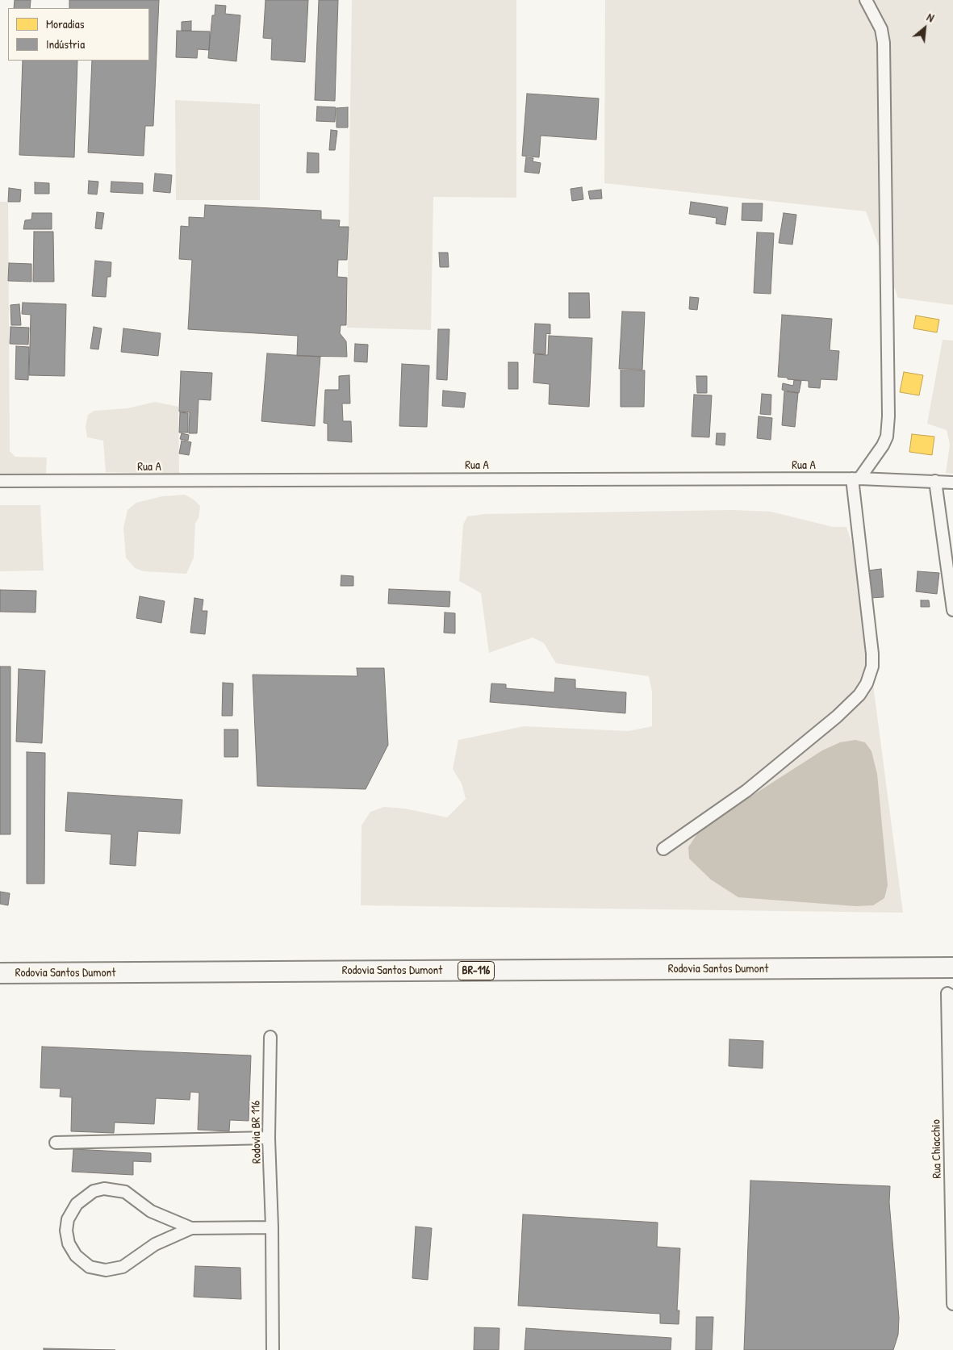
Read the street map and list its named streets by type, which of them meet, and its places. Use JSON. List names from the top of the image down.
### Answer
{
  "streets": {
    "highway": ["Rodovia Santos Dumont", "BR-116"],
    "street": ["Rua A", "Rodovia BR 116", "Rua Chiacchio"]
  },
  "legend": ["Moradias", "Indústria"],
  "north": "top right"
}
